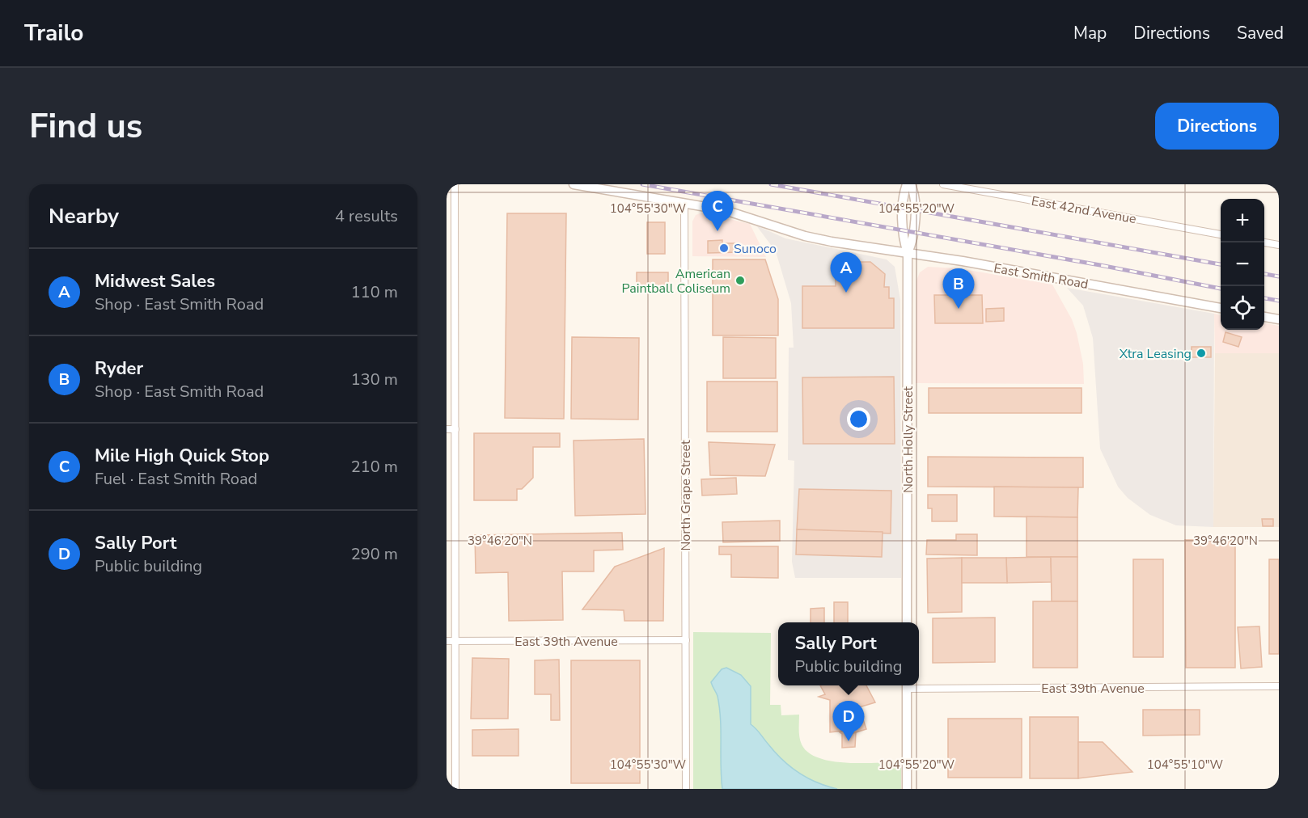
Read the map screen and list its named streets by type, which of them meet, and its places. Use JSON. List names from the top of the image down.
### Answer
{
  "streets": {
    "street": [
      "East 42nd Avenue",
      "East Smith Road",
      "North Holly Street",
      "North Grape Street",
      "East 39th Avenue"
    ]
  },
  "crossings": [
    ["East Smith Road", "North Holly Street"],
    ["East Smith Road", "North Grape Street"],
    ["North Grape Street", "East 39th Avenue"]
  ],
  "places": ["Sunoco", "American Paintball Coliseum", "Xtra Leasing"],
  "page": {
    "header": "Trailo",
    "nav": ["Map", "Directions", "Saved"],
    "buttons": "Directions",
    "title": "Find us",
    "heading": ["Nearby", "4 results"],
    "pins": [
      "C",
      "A",
      "B",
      "D"
    ],
    "map_buttons": ["+", "−"],
    "list": [
      {
        "mark": "A",
        "name": "Midwest Sales",
        "note": "Shop · East Smith Road",
        "value": "110 m"
      },
      {
        "mark": "B",
        "name": "Ryder",
        "note": "Shop · East Smith Road",
        "value": "130 m"
      },
      {
        "mark": "C",
        "name": "Mile High Quick Stop",
        "note": "Fuel · East Smith Road",
        "value": "210 m"
      },
      {
        "mark": "D",
        "name": "Sally Port",
        "note": "Public building",
        "value": "290 m"
      }
    ],
    "popup": ["Sally Port", "Public building"]
  },
  "coordinates": [
    "104°55'30\"W",
    "104°55'20\"W",
    "39°46'20\"N",
    "104°55'10\"W"
  ]
}
